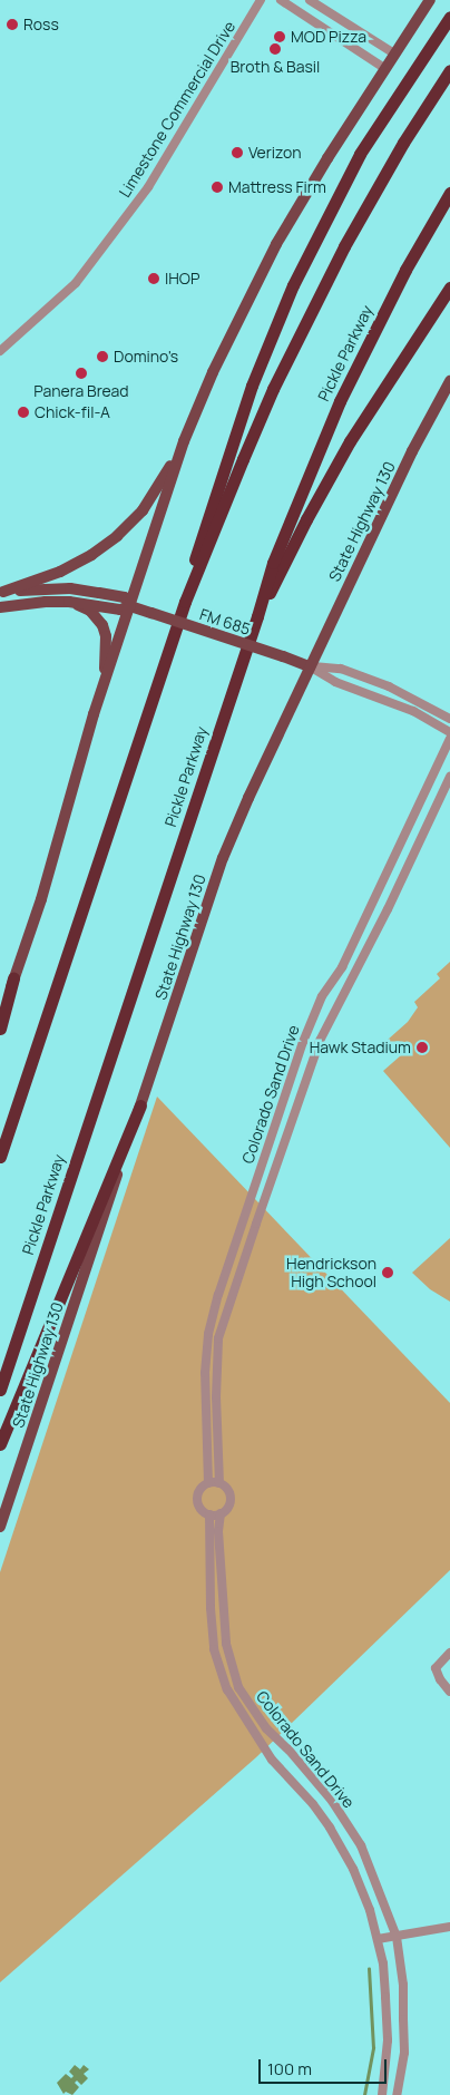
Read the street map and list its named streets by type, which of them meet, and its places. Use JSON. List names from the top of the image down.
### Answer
{
  "streets": {
    "highway": ["Pickle Parkway"],
    "main road": ["State Highway 130", "FM 685"],
    "street": ["Limestone Commercial Drive", "Colorado Sand Drive"]
  },
  "crossings": [
    ["State Highway 130", "FM 685"]
  ],
  "places": [
    "Ross",
    "MOD Pizza",
    "Broth & Basil",
    "Verizon",
    "Mattress Firm",
    "IHOP",
    "Domino's",
    "Panera Bread",
    "Chick-fil-A",
    "Hawk Stadium",
    "Hendrickson High School"
  ],
  "scale_bar": "100 m"
}
